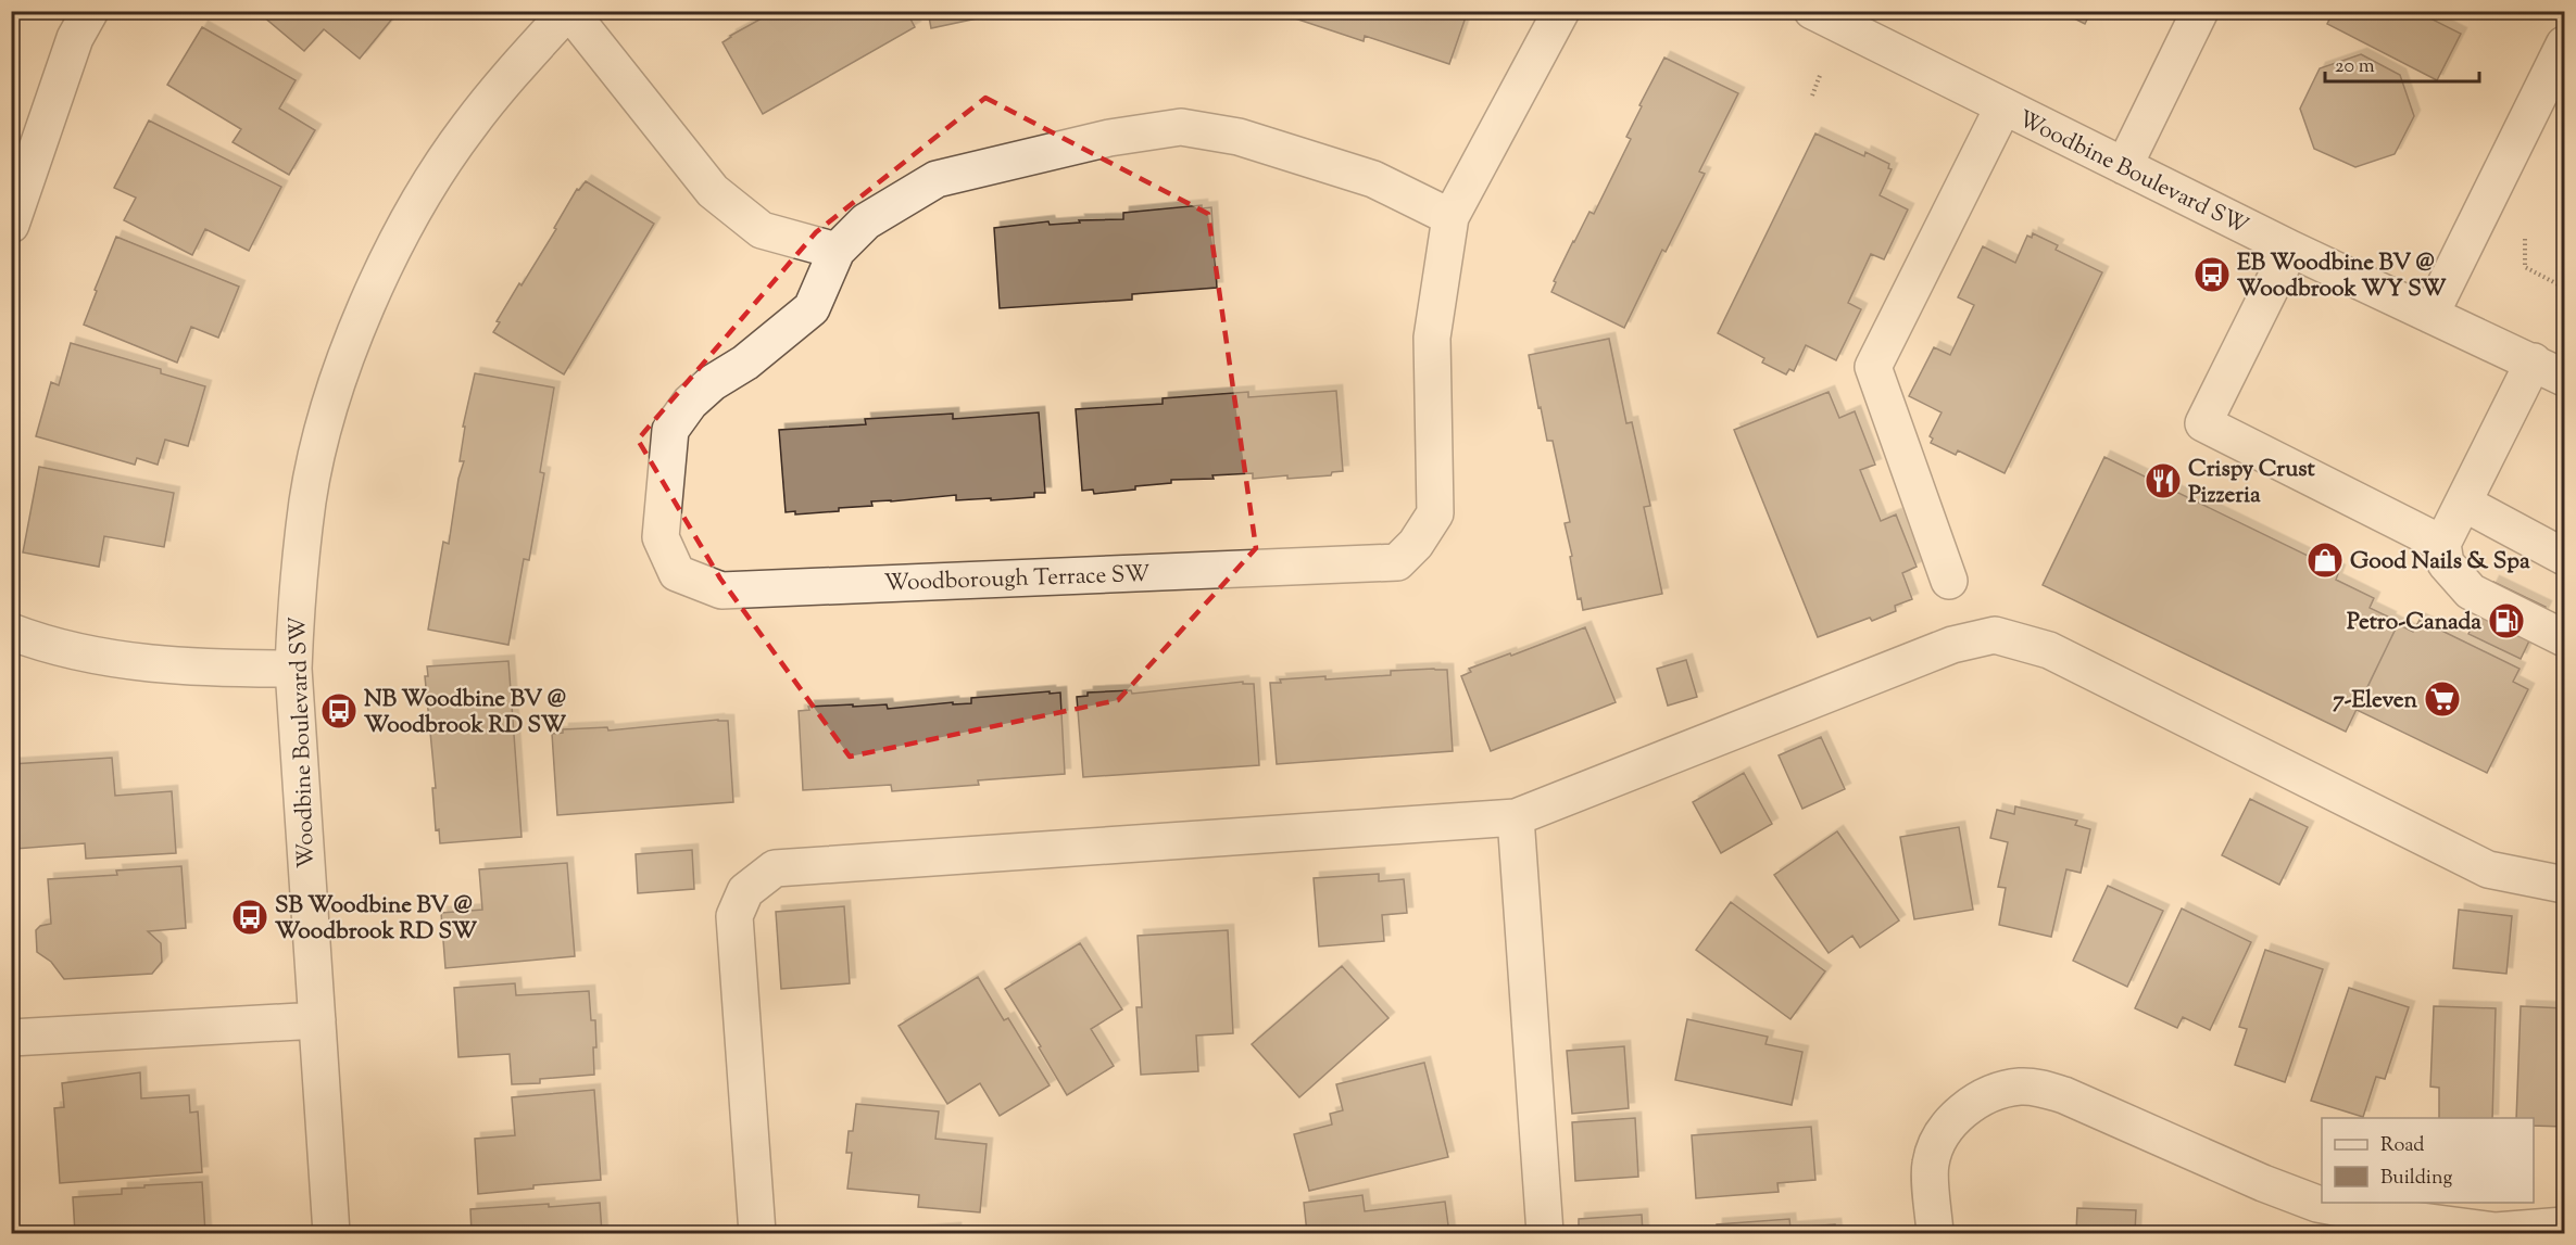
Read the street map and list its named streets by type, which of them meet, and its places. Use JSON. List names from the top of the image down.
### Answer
{
  "streets": {
    "street": ["Woodbine Boulevard SW", "Woodborough Terrace SW"]
  },
  "places": {
    "bus stop": ["EB Woodbine BV @ Woodbrook WY SW", "NB Woodbine BV @ Woodbrook RD SW", "SB Woodbine BV @ Woodbrook RD SW"],
    "restaurant": ["Crispy Crust Pizzeria"],
    "shop": ["Good Nails & Spa"],
    "fuel station": ["Petro-Canada"],
    "supermarket": ["7-Eleven"]
  },
  "legend": ["Road", "Building"],
  "scale_bar": "20 m"
}
